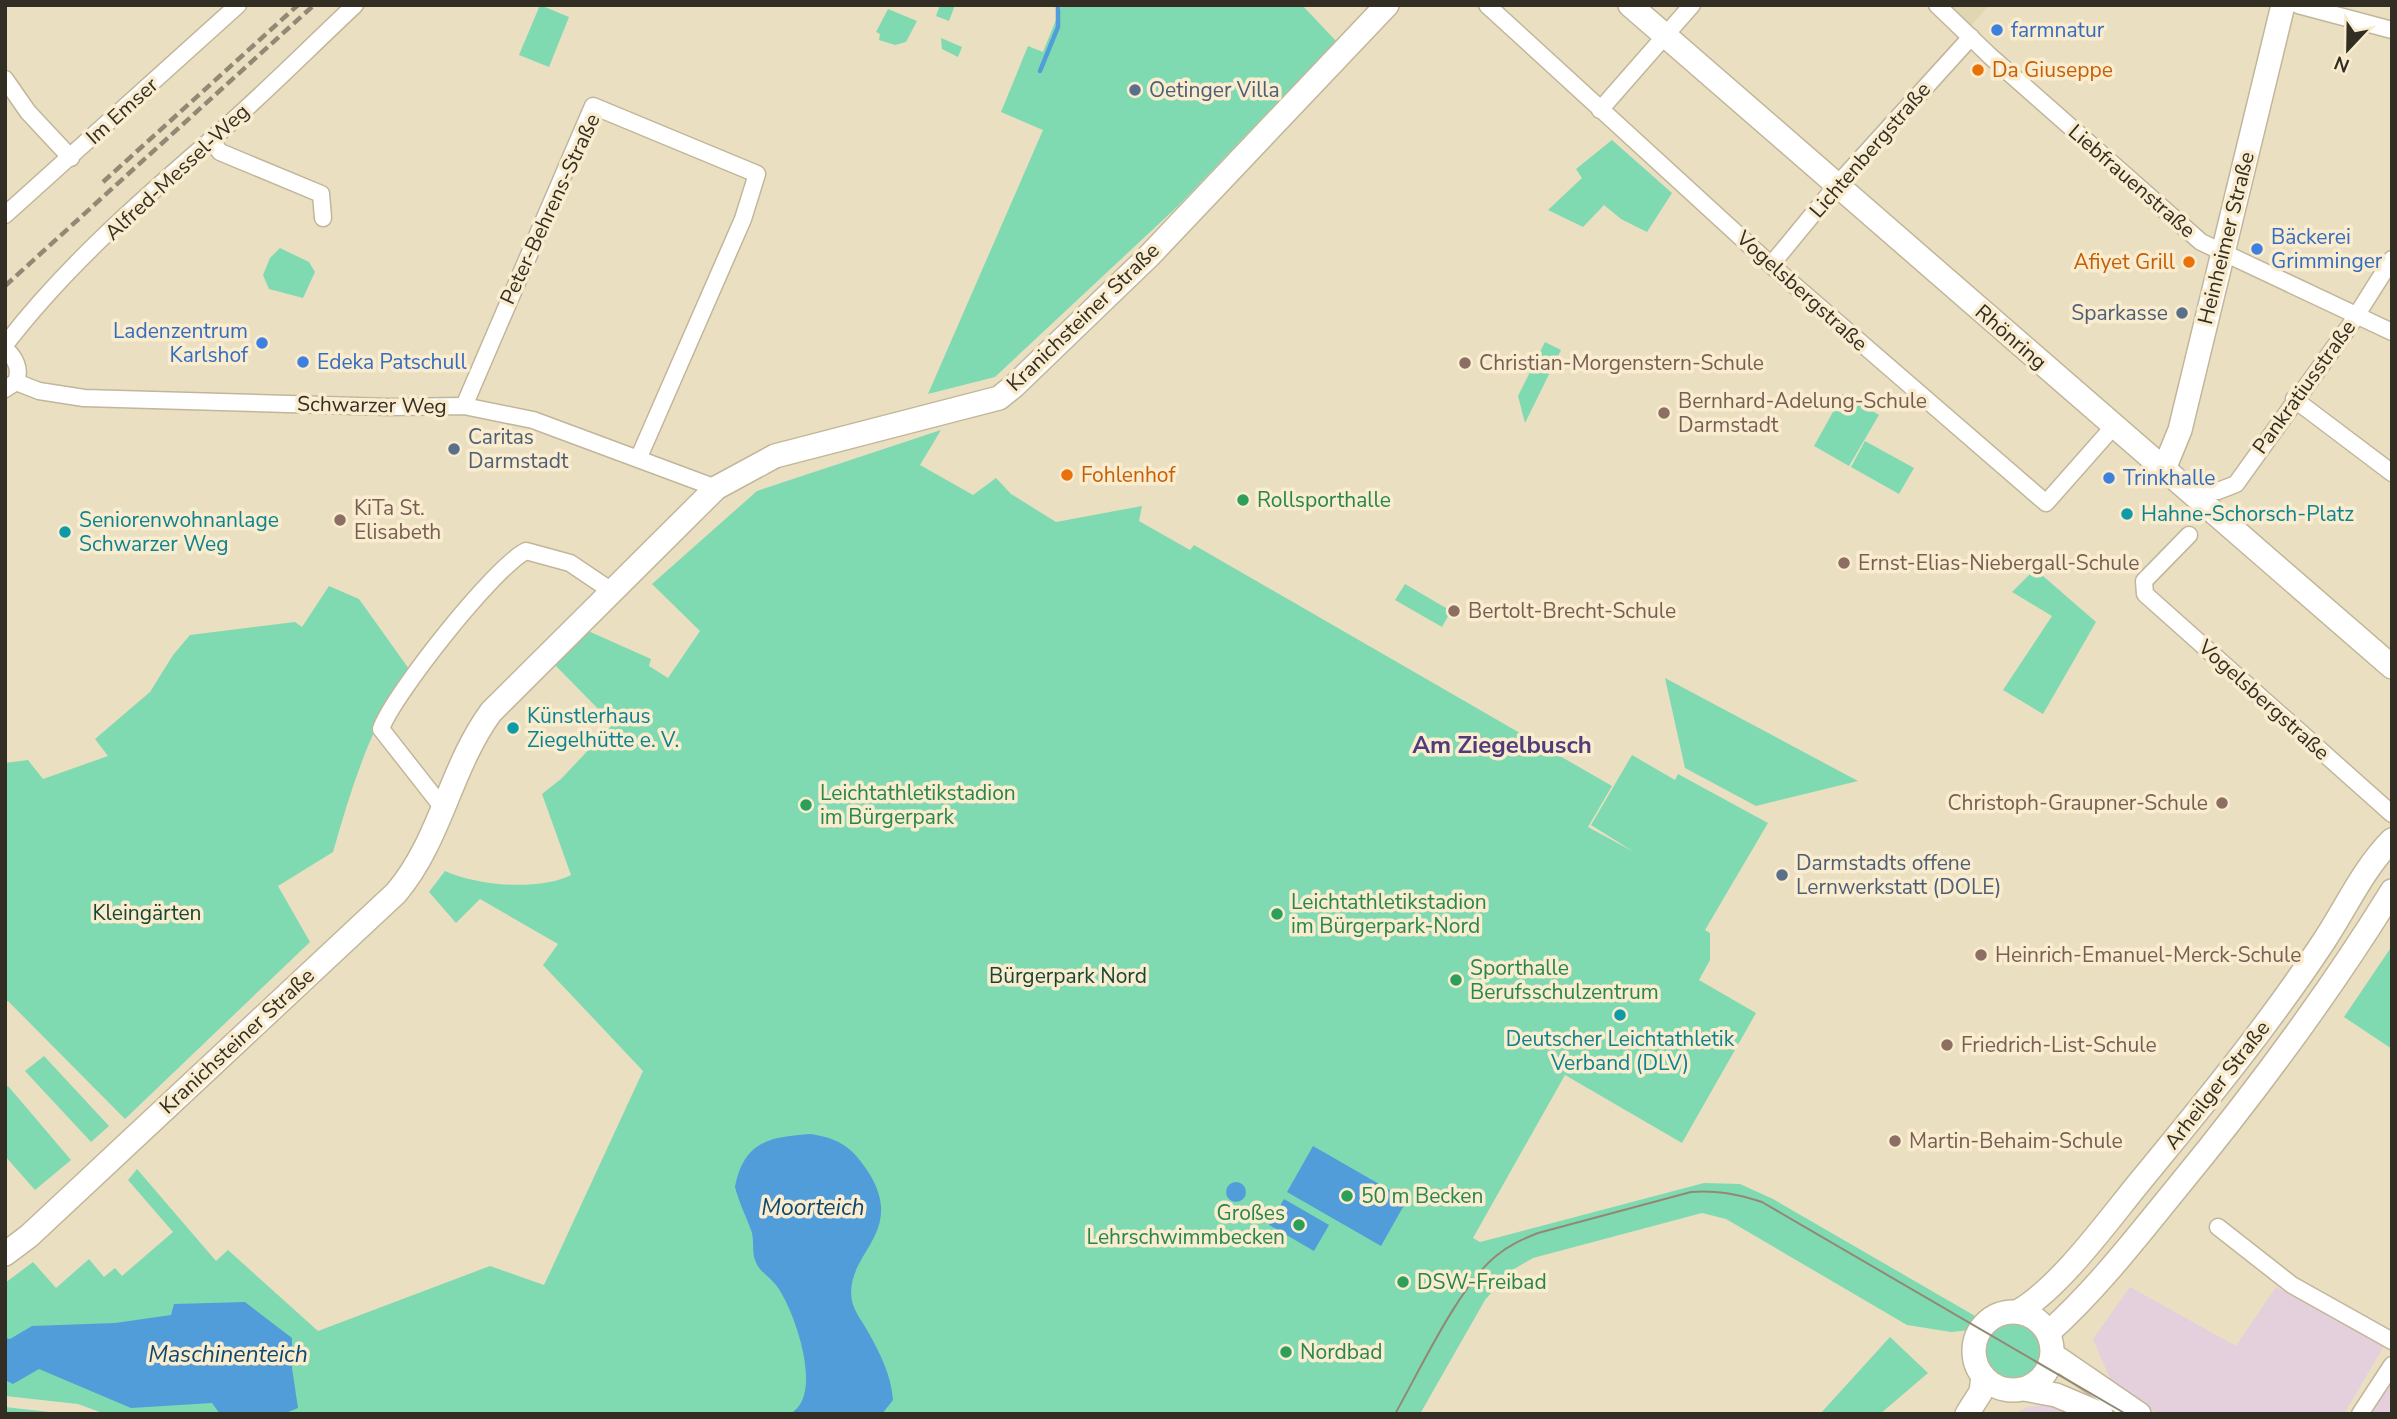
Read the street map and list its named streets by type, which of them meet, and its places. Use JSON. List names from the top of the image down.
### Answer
{
  "streets": {
    "main road": [
      "Heinheimer Straße",
      "Kranichsteiner Straße",
      "Rhönring",
      "Arheilger Straße"
    ],
    "street": [
      "Im Emser",
      "Lichtenbergstraße",
      "Alfred-Messel-Weg",
      "Liebfrauenstraße",
      "Peter-Behrens-Straße",
      "Vogelsbergstraße",
      "Pankratiusstraße",
      "Schwarzer Weg"
    ]
  },
  "crossings": [
    ["Lichtenbergstraße", "Liebfrauenstraße"],
    ["Lichtenbergstraße", "Vogelsbergstraße"],
    ["Lichtenbergstraße", "Rhönring"],
    ["Alfred-Messel-Weg", "Schwarzer Weg"],
    ["Liebfrauenstraße", "Heinheimer Straße"],
    ["Liebfrauenstraße", "Pankratiusstraße"],
    ["Peter-Behrens-Straße", "Schwarzer Weg"],
    ["Heinheimer Straße", "Rhönring"],
    ["Vogelsbergstraße", "Rhönring"],
    ["Kranichsteiner Straße", "Schwarzer Weg"]
  ],
  "districts": ["Am Ziegelbusch"],
  "water": ["Moorteich", "Maschinenteich"],
  "parks": ["Kleingärten", "Bürgerpark Nord"],
  "places": [
    "farmnatur",
    "Da Giuseppe",
    "Oetinger Villa",
    "Bäckerei Grimminger",
    "Afiyet Grill",
    "Sparkasse",
    "Ladenzentrum Karlshof",
    "Edeka Patschull",
    "Christian-Morgenstern-Schule",
    "Bernhard-Adelung-Schule Darmstadt",
    "Caritas Darmstadt",
    "Fohlenhof",
    "Trinkhalle",
    "Rollsporthalle",
    "Hahne-Schorsch-Platz",
    "KiTa St. Elisabeth",
    "Seniorenwohnanlage Schwarzer Weg",
    "Ernst-Elias-Niebergall-Schule",
    "Bertolt-Brecht-Schule",
    "Künstlerhaus Ziegelhütte e. V.",
    "Christoph-Graupner-Schule",
    "Leichtathletikstadion im Bürgerpark",
    "Darmstadts offene Lernwerkstatt (DOLE)",
    "Leichtathletikstadion im Bürgerpark-Nord",
    "Heinrich-Emanuel-Merck-Schule",
    "Sporthalle Berufsschulzentrum",
    "Deutscher Leichtathletik Verband (DLV)",
    "Friedrich-List-Schule",
    "Martin-Behaim-Schule",
    "50 m Becken",
    "Großes Lehrschwimmbecken",
    "DSW-Freibad",
    "Nordbad"
  ],
  "north": "bottom"
}
